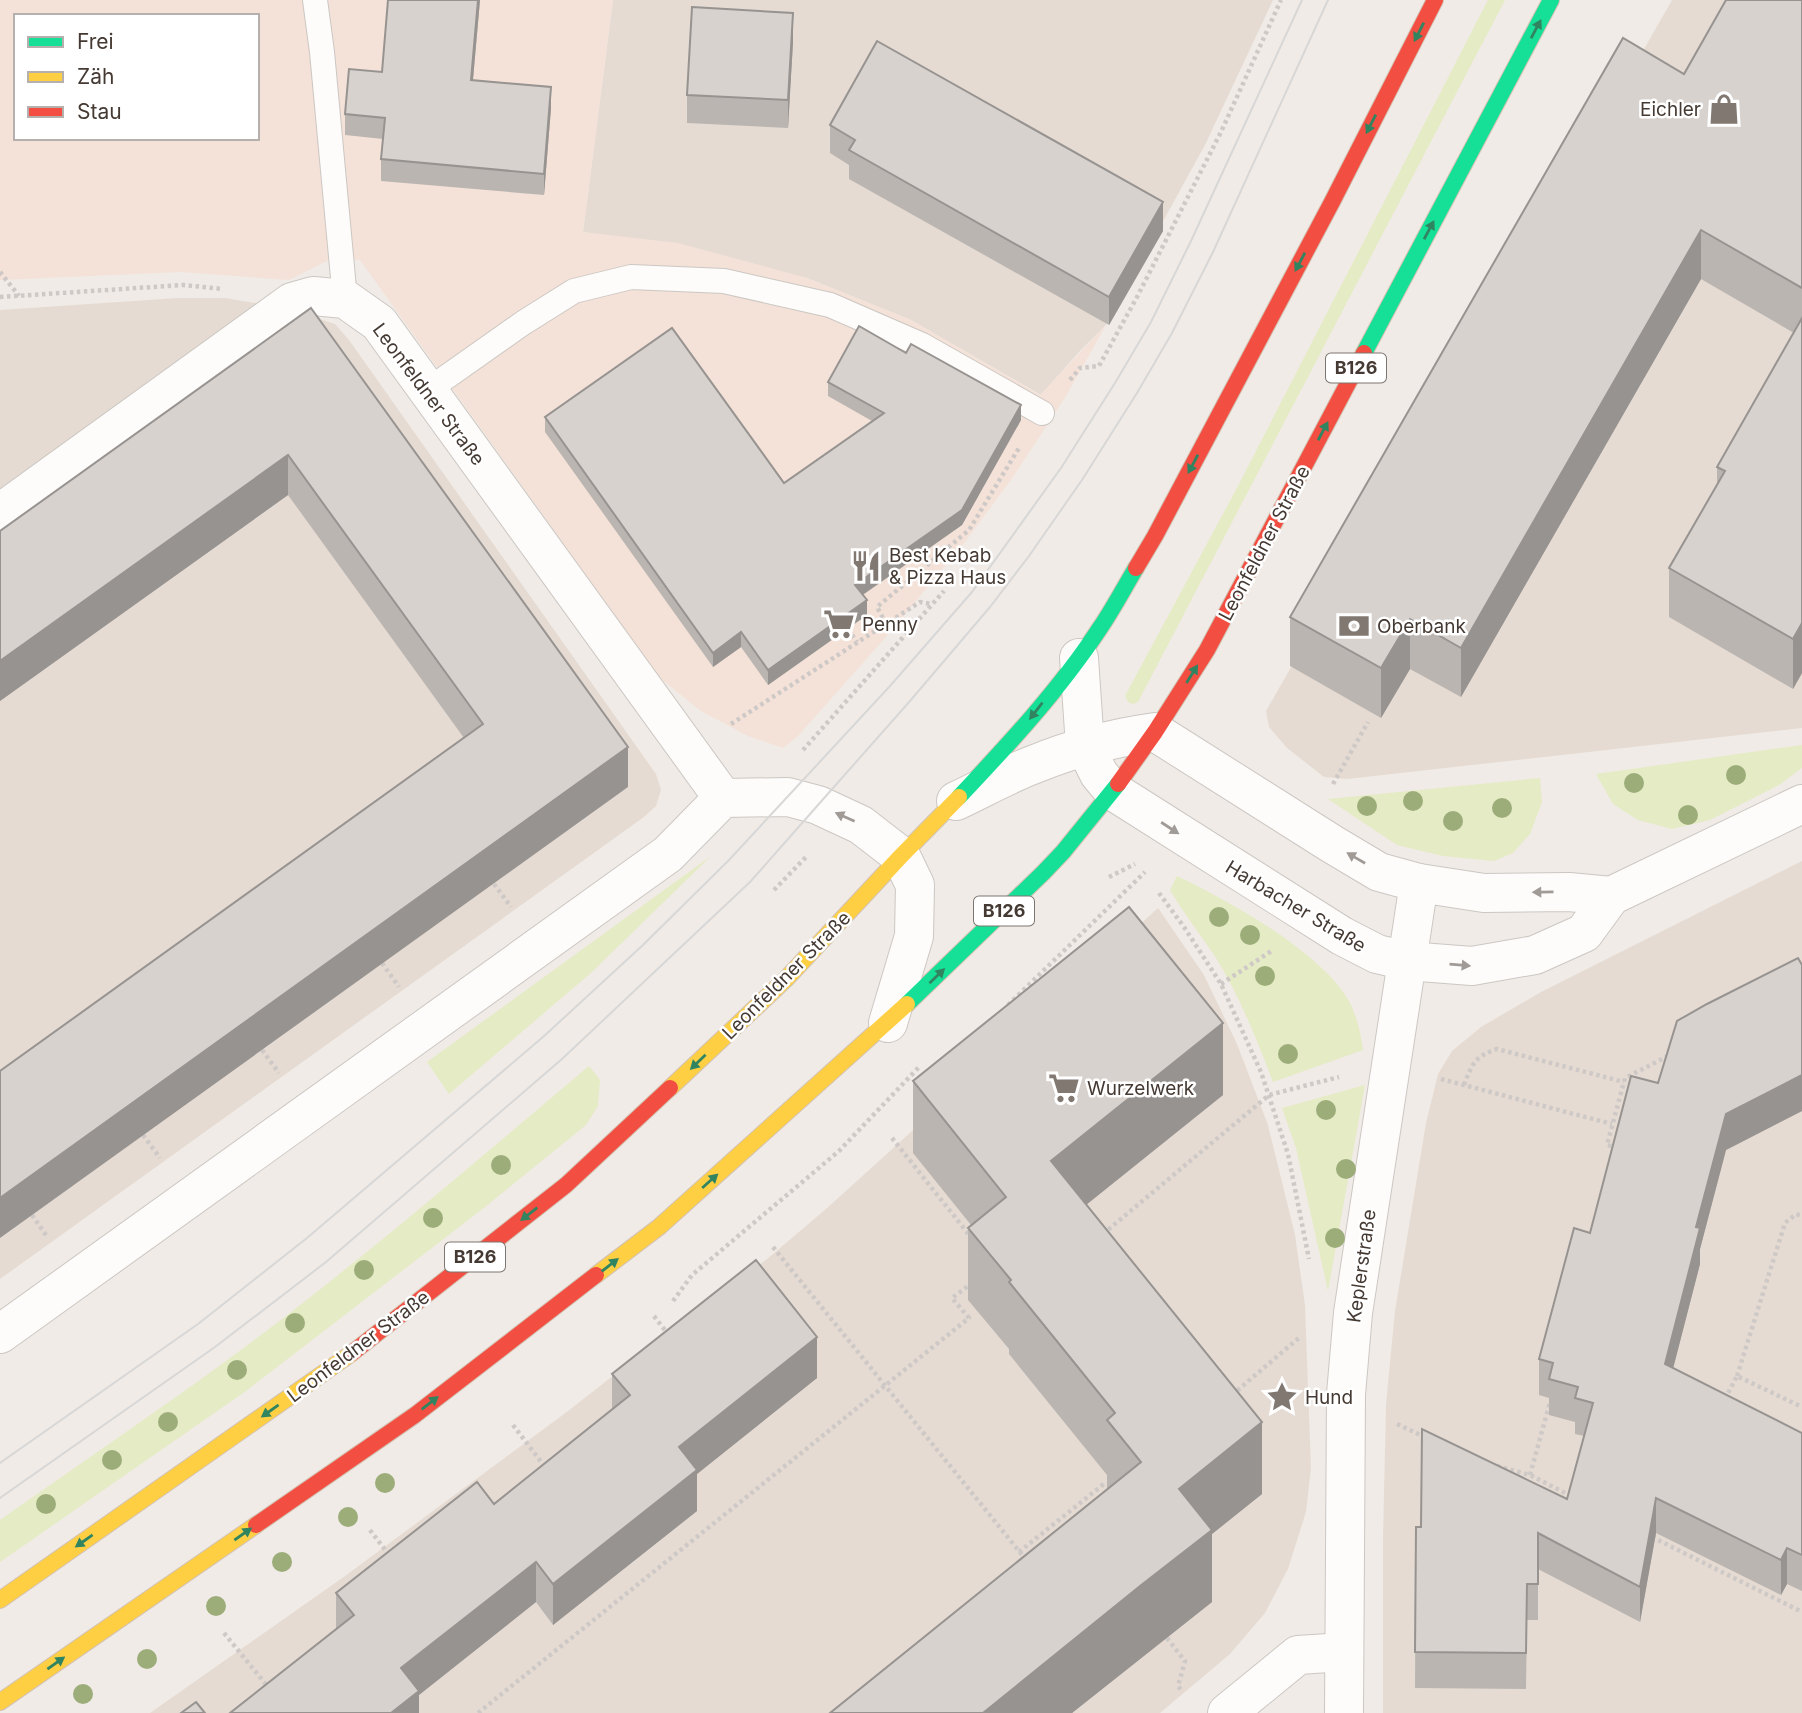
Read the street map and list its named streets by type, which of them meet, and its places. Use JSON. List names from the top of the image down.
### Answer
{
  "streets": {
    "main road": ["B126", "Leonfeldner Straße"],
    "street": ["Harbacher Straße", "Keplerstraße"]
  },
  "crossings": [
    ["Leonfeldner Straße", "Harbacher Straße"],
    ["Harbacher Straße", "Keplerstraße"]
  ],
  "places": {
    "shop": ["Eichler"],
    "restaurant": ["Best Kebab & Pizza Haus"],
    "supermarket": ["Penny", "Wurzelwerk"],
    "bank": ["Oberbank"],
    "place": ["Hund"]
  },
  "legend": ["Frei", "Zäh", "Stau"]
}
